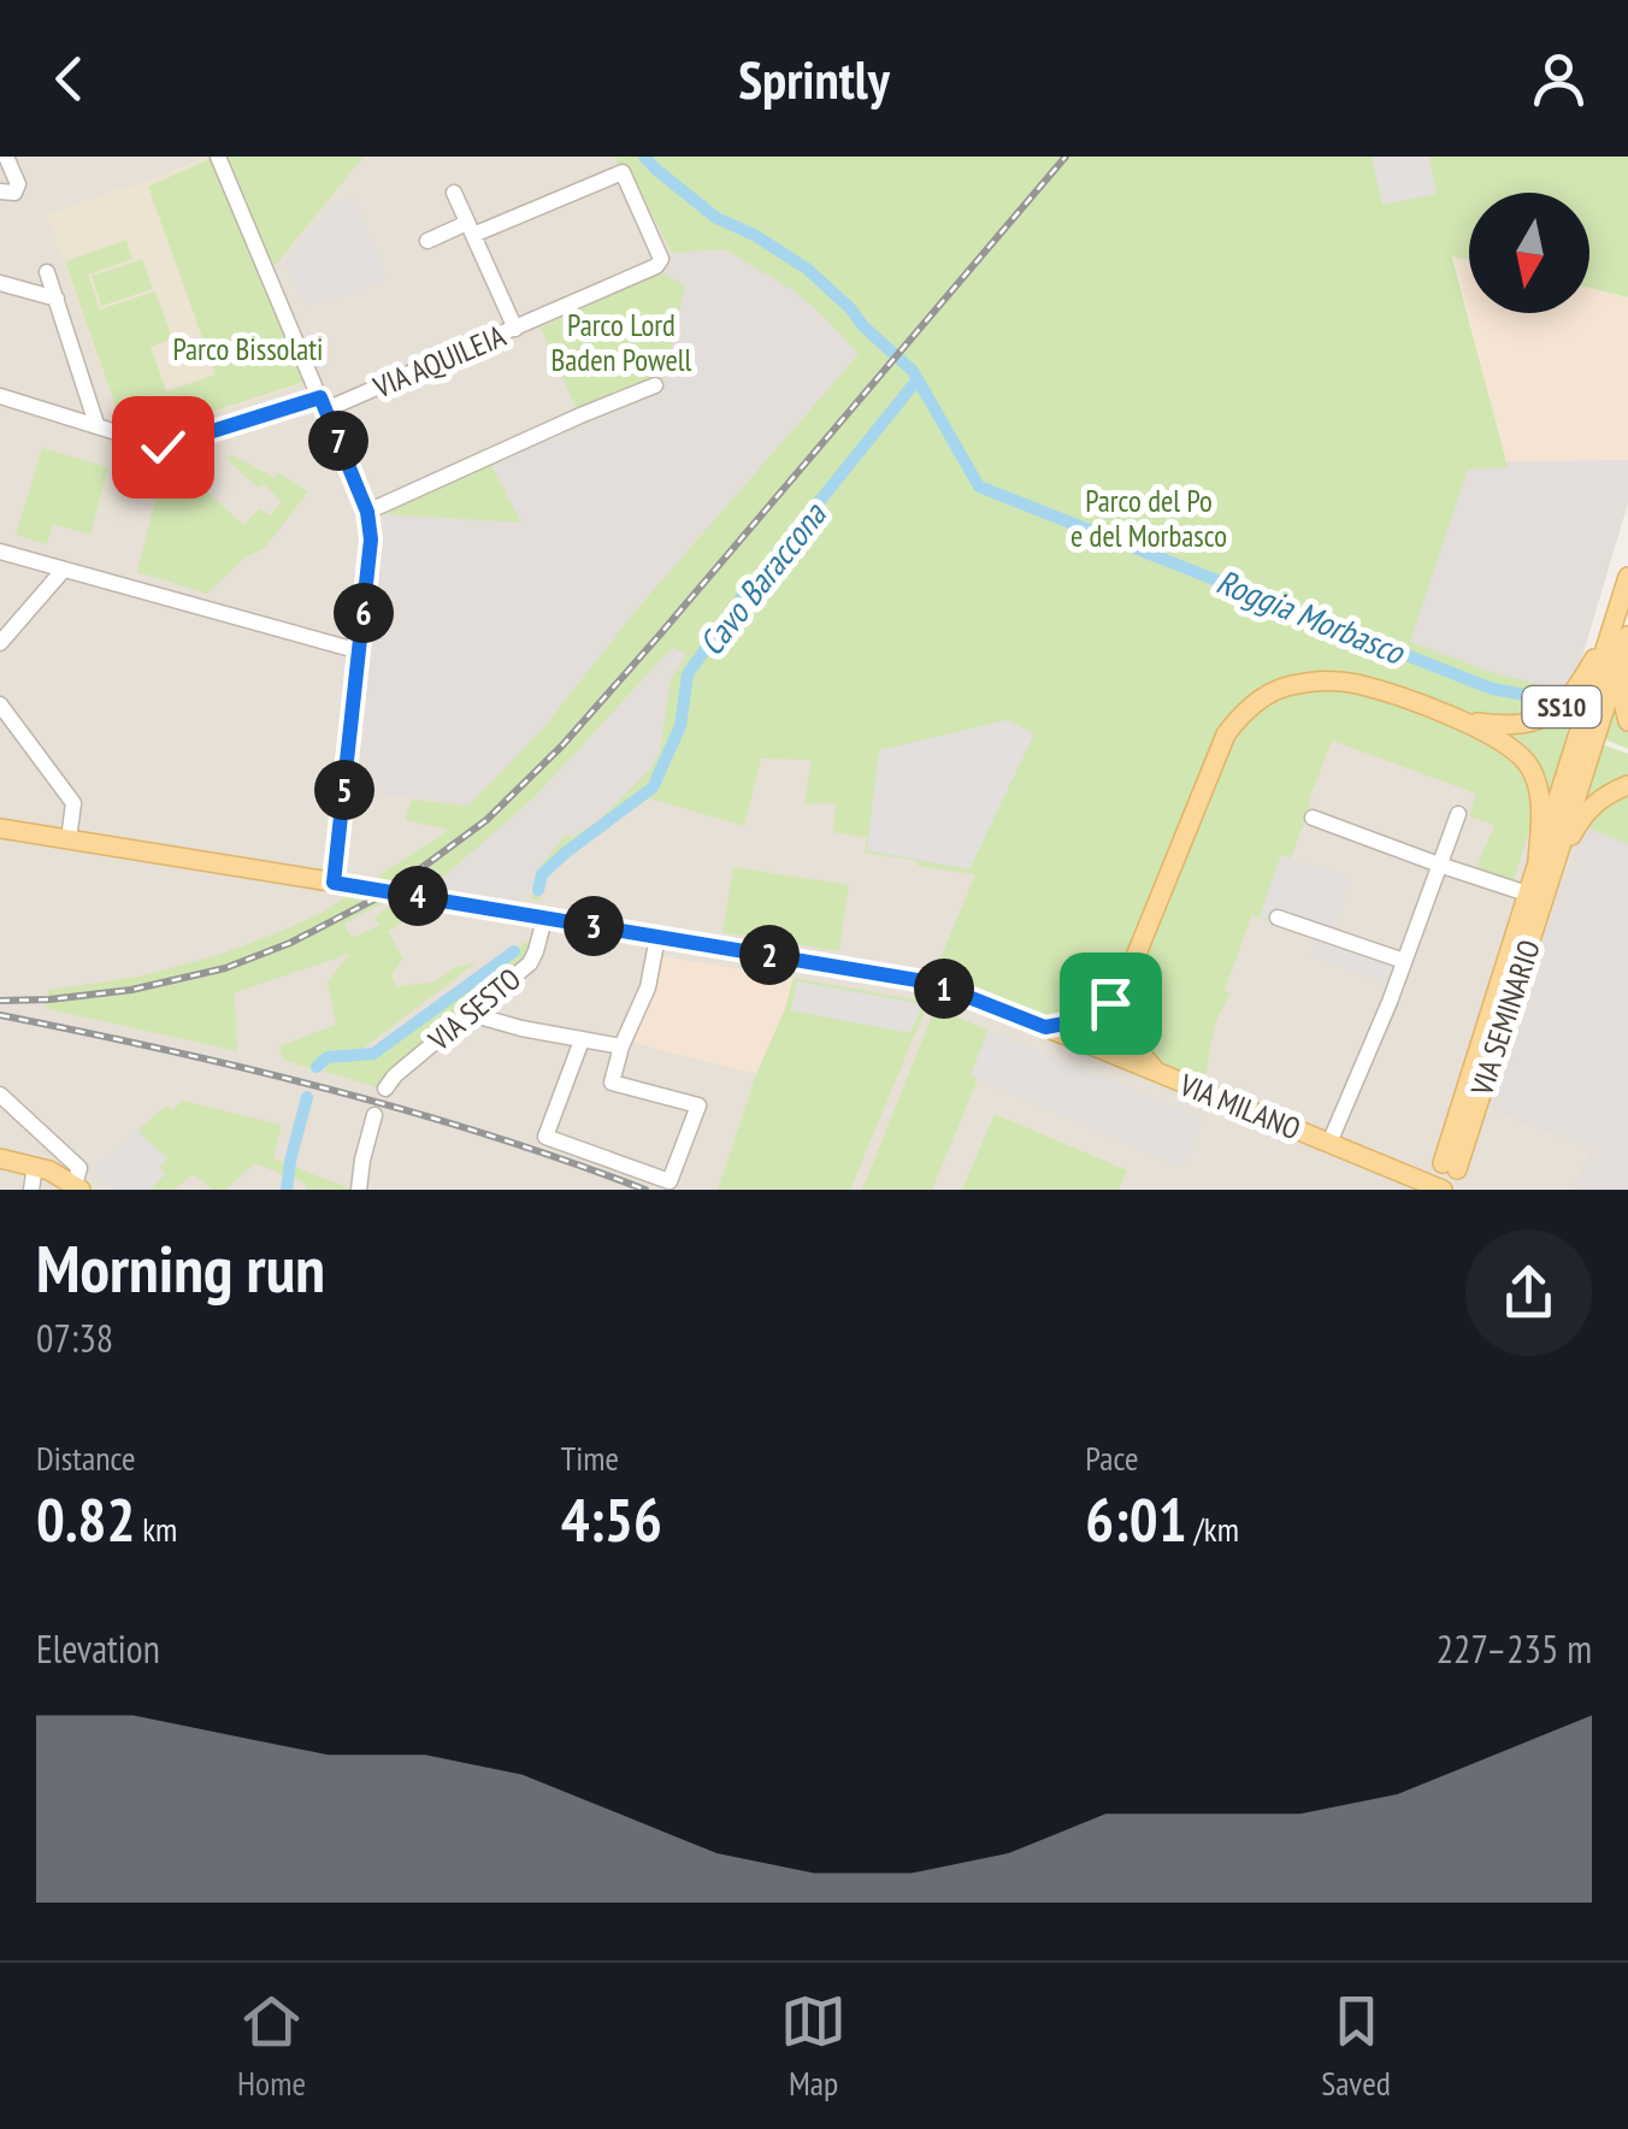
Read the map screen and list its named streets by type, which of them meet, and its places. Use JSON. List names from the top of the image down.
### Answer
{
  "streets": {
    "main road": ["SS10", "VIA SEMINARIO", "VIA MILANO"],
    "street": ["VIA AQUILEIA", "VIA SESTO"]
  },
  "crossings": [
    ["VIA SESTO", "VIA MILANO"]
  ],
  "water": ["Cavo Baraccona", "Roggia Morbasco"],
  "parks": ["Parco Lord Baden Powell", "Parco Bissolati", "Parco del Po e del Morbasco"],
  "north": "bottom",
  "page": {
    "header": "Sprintly",
    "pins": [
      "7",
      "6",
      "5",
      "4",
      "3",
      "2",
      "1"
    ],
    "heading": ["Morning run", "07:38"],
    "stats": [
      ["Distance", "0.82 km"],
      ["Time", "4:56"],
      ["Pace", "6:01 /km"]
    ],
    "chart": ["Elevation", "227–235 m"],
    "tabs": ["Home", "Map", "Saved"]
  }
}
